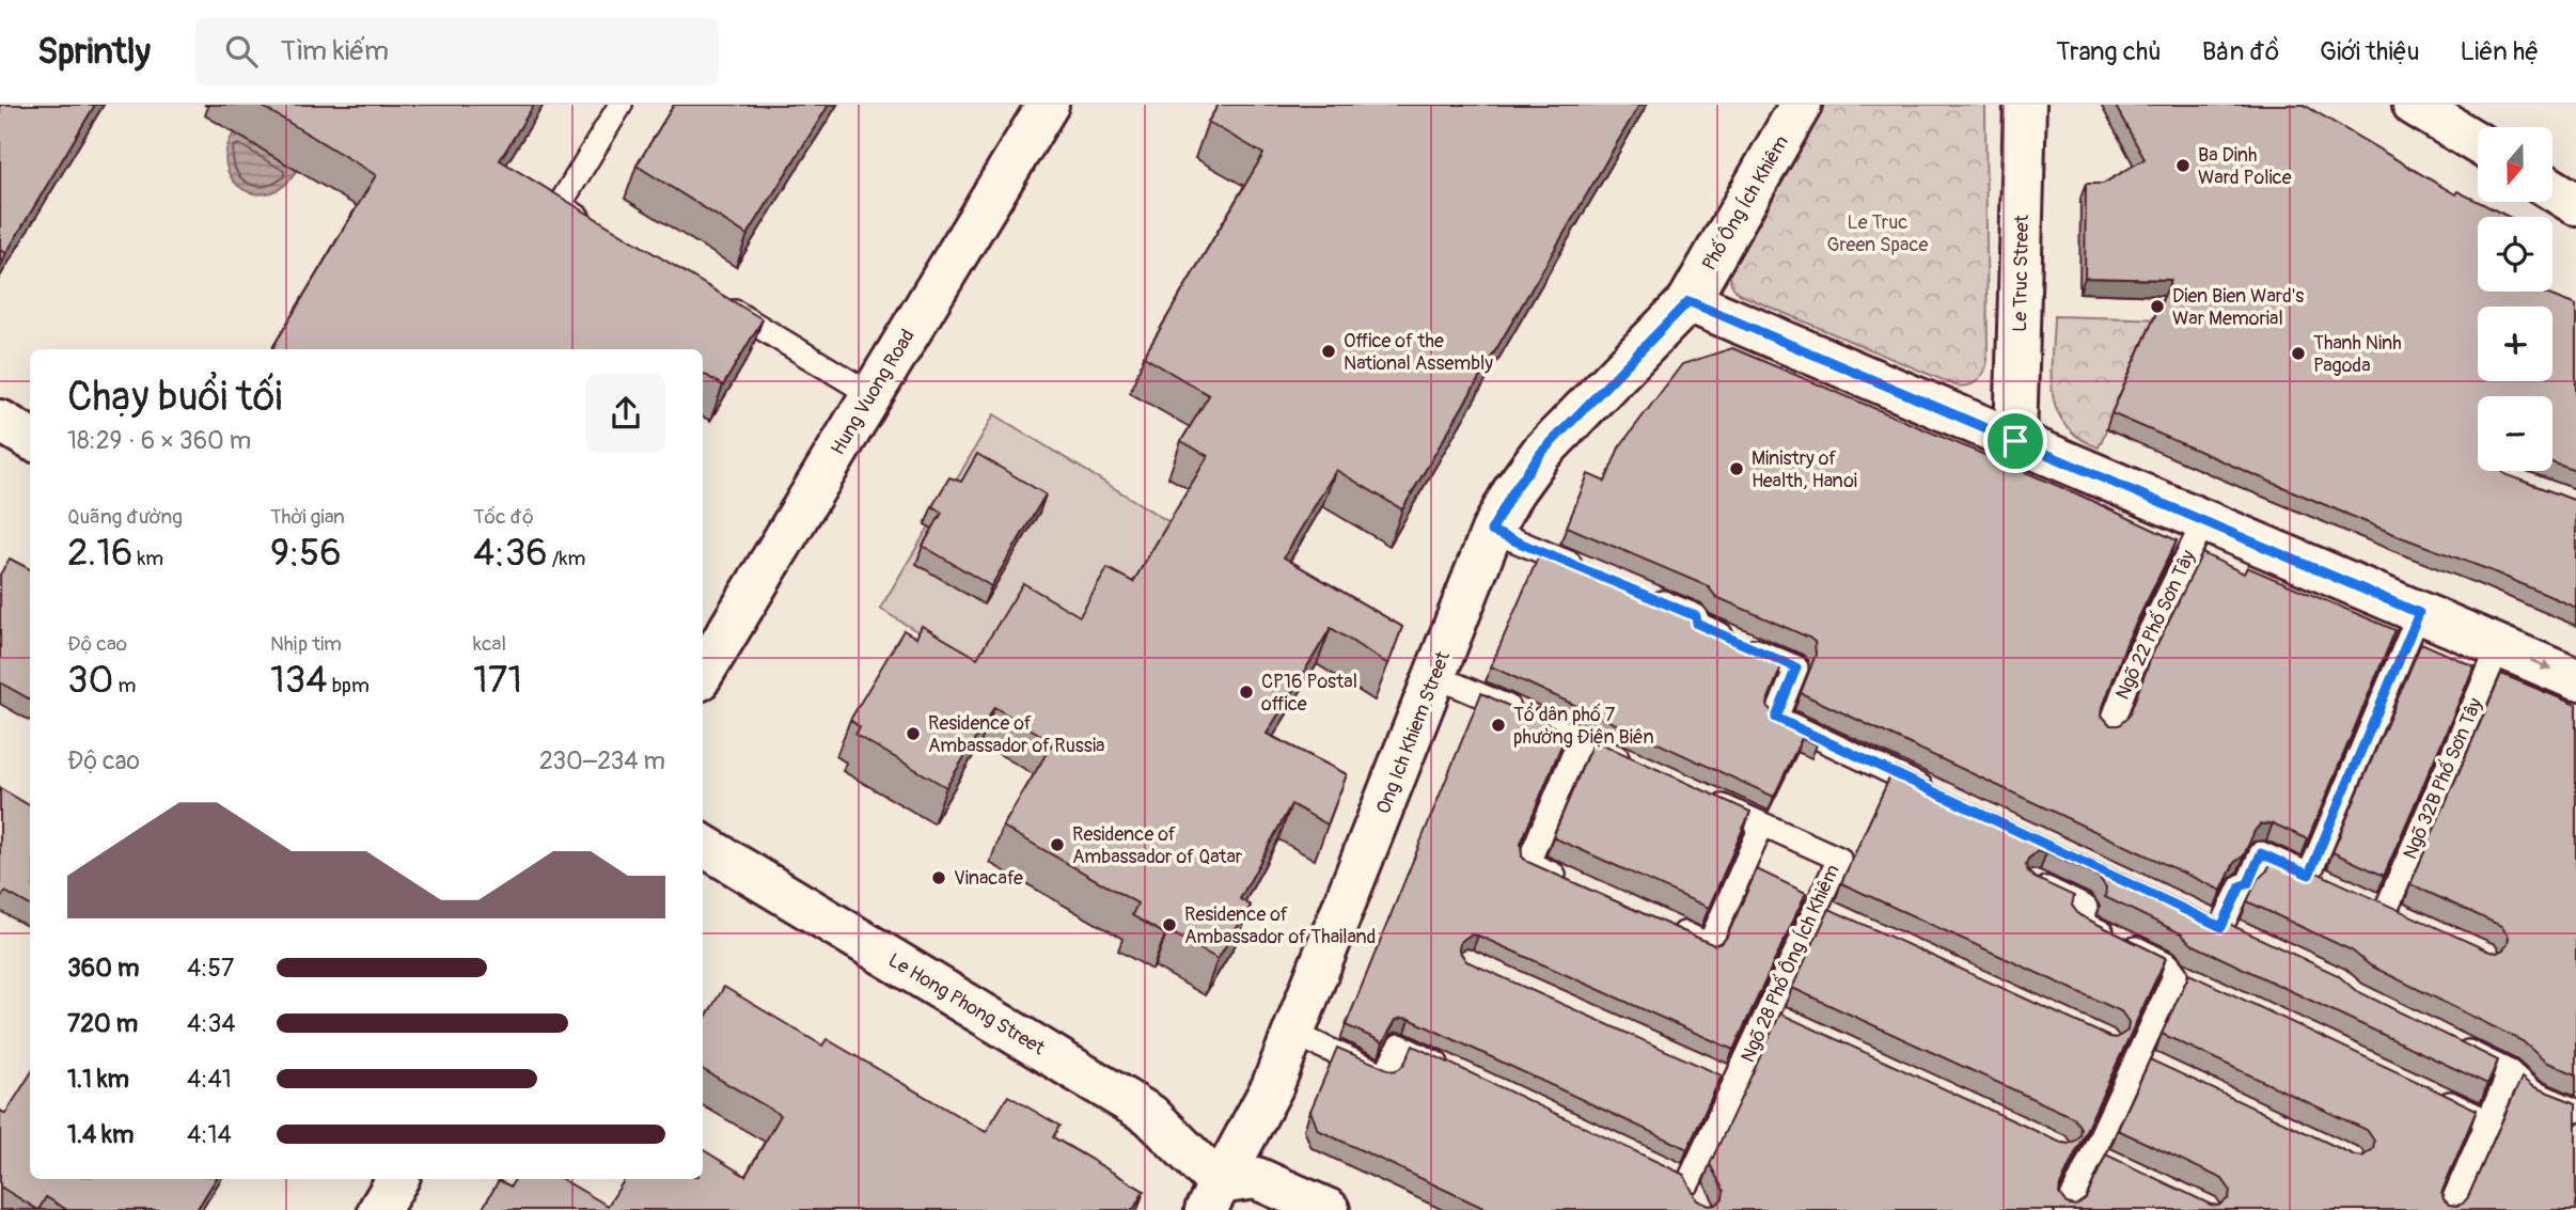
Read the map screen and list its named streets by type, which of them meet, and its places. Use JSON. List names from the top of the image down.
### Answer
{
  "streets": {
    "street": [
      "Phố Ông Ích Khiêm",
      "Le Truc Street",
      "Hung Vuong Road",
      "Ong Ich Khiem Street",
      "Le Hong Phong Street"
    ],
    "lane": ["Ngõ 22 Phố Sơn Tây", "Ngõ 32B Phố Sơn Tây", "Ngõ 28 Phố Ông Ích Khiêm"]
  },
  "crossings": [
    ["Phố Ông Ích Khiêm", "Ong Ich Khiem Street"],
    ["Ong Ich Khiem Street", "Le Hong Phong Street"]
  ],
  "parks": ["Le Truc Green Space"],
  "places": [
    "Ba Dinh Ward Police",
    "Dien Bien Ward's War Memorial",
    "Office of the National Assembly",
    "Thanh Ninh Pagoda",
    "Ministry of Health, Hanoi",
    "CP16 Postal office",
    "Tổ dân phố 7 phường Điện Biên",
    "Residence of Ambassador of Russia",
    "Residence of Ambassador of Qatar",
    "Vinacafe",
    "Residence of Ambassador of Thailand"
  ],
  "north": "bottom",
  "page": {
    "header": "Sprintly",
    "search": "Tìm kiếm",
    "nav": [
      "Trang chủ",
      "Bản đồ",
      "Giới thiệu",
      "Liên hệ"
    ],
    "map_buttons": ["+", "−"],
    "heading": ["Chạy buổi tối", "18:29 · 6 × 360 m"],
    "stats": [
      ["Quãng đường", "2.16 km"],
      ["Thời gian", "9:56"],
      ["Tốc độ", "4:36 /km"],
      ["Độ cao", "30 m"],
      ["Nhịp tim", "134 bpm"],
      ["kcal", "171"]
    ],
    "chart": ["Độ cao", "230–234 m"],
    "list": [
      {
        "name": "360 m",
        "note": "4:57"
      },
      {
        "name": "720 m",
        "note": "4:34"
      },
      {
        "name": "1.1 km",
        "note": "4:41"
      },
      {
        "name": "1.4 km",
        "note": "4:14"
      }
    ]
  }
}
